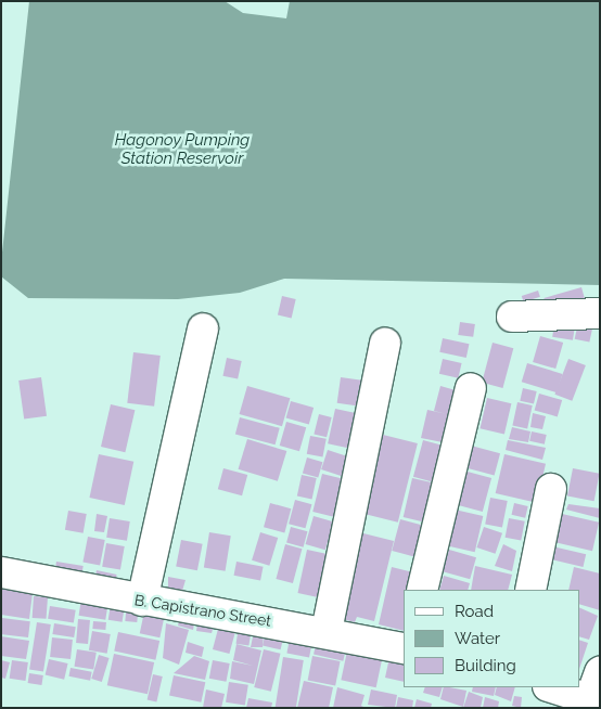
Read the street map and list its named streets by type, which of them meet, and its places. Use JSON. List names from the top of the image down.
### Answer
{
  "streets": {
    "street": ["B. Capistrano Street"]
  },
  "water": ["Hagonoy Pumping Station Reservoir"],
  "legend": ["Road", "Water", "Building"]
}
